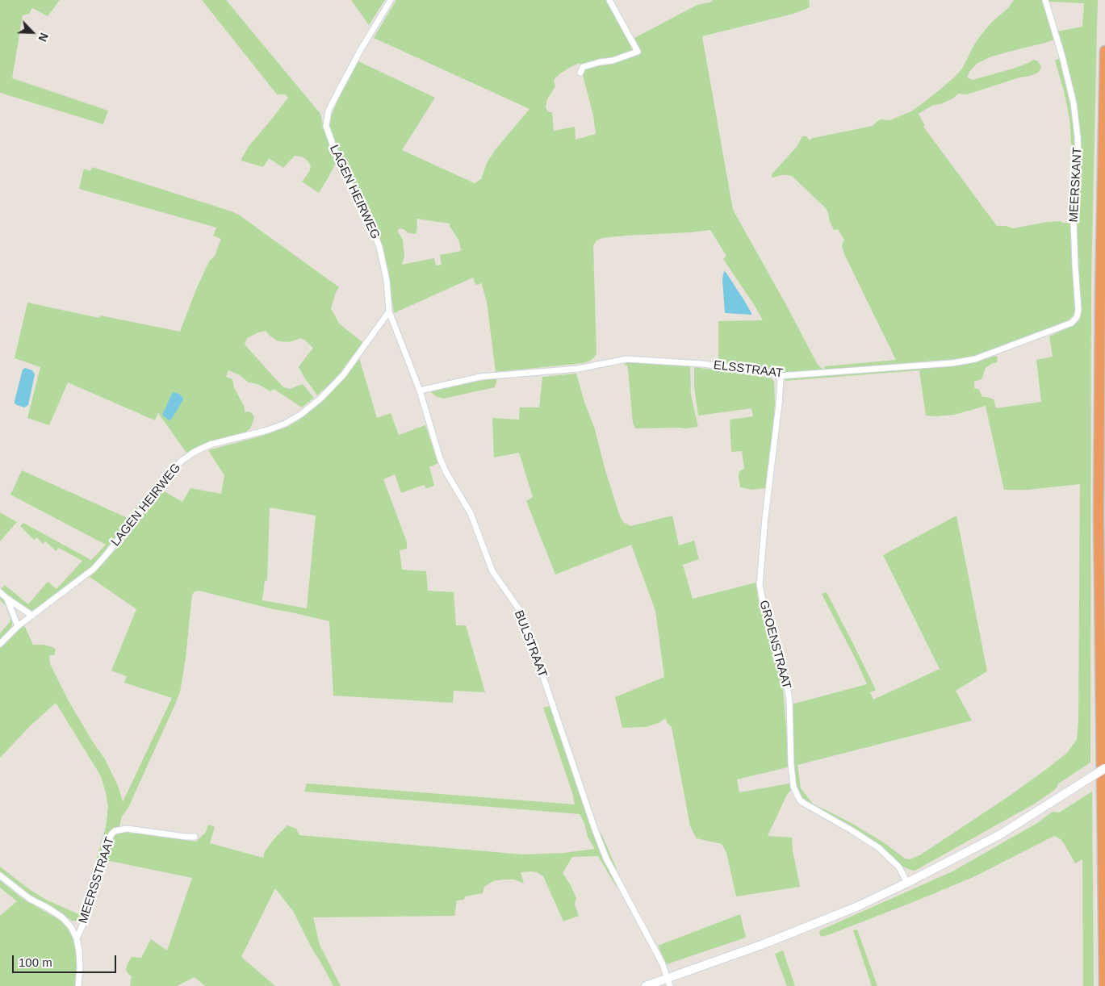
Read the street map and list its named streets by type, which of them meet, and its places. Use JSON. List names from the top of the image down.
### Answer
{
  "streets": {
    "street": [
      "MEERSKANT",
      "LAGEN HEIRWEG",
      "ELSSTRAAT",
      "BULSTRAAT",
      "GROENSTRAAT",
      "MEERSSTRAAT"
    ]
  },
  "crossings": [
    ["MEERSKANT", "ELSSTRAAT"],
    ["LAGEN HEIRWEG", "BULSTRAAT"],
    ["ELSSTRAAT", "BULSTRAAT"],
    ["ELSSTRAAT", "GROENSTRAAT"]
  ],
  "scale_bar": "100 m",
  "north": "bottom right"
}
